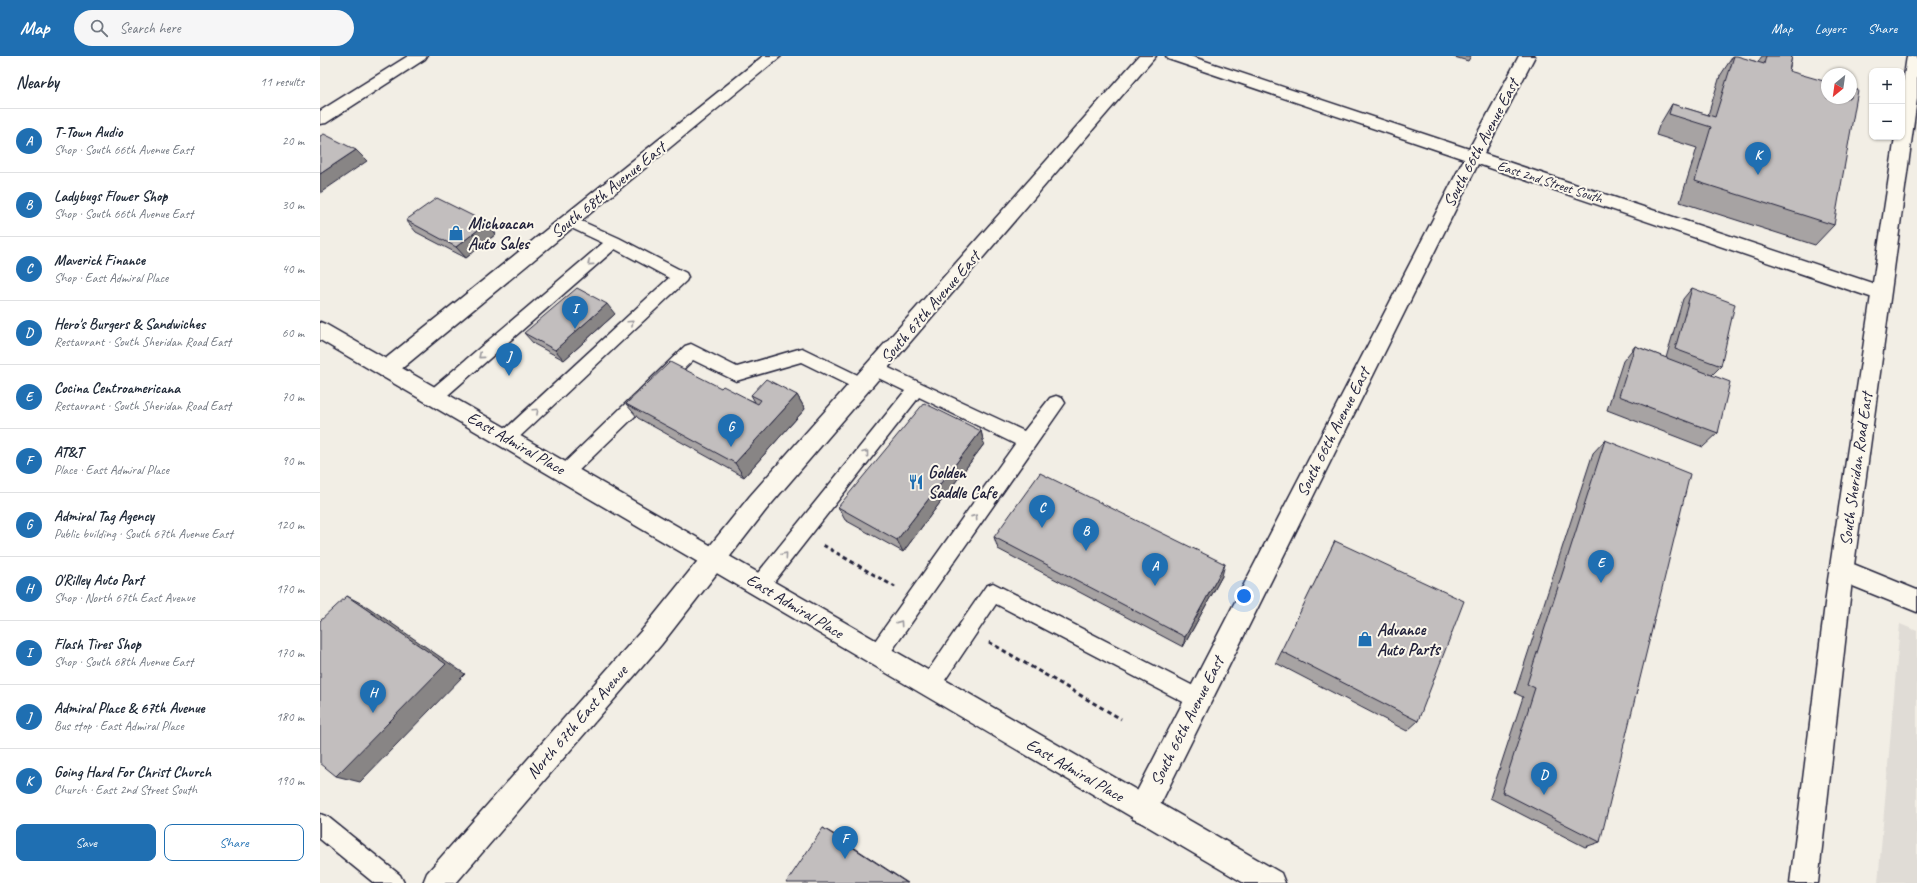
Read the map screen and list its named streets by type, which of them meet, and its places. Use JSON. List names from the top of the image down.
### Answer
{
  "streets": {
    "street": [
      "South 66th Avenue East",
      "East 2nd Street South",
      "South 68th Avenue East",
      "South 67th Avenue East",
      "East Admiral Place",
      "South Sheridan Road East",
      "North 67th East Avenue"
    ]
  },
  "crossings": [
    ["South 66th Avenue East", "East 2nd Street South"],
    ["South 66th Avenue East", "East Admiral Place"],
    ["East 2nd Street South", "South Sheridan Road East"],
    ["South 68th Avenue East", "East Admiral Place"],
    ["South 67th Avenue East", "East Admiral Place"],
    ["South 67th Avenue East", "North 67th East Avenue"],
    ["East Admiral Place", "North 67th East Avenue"]
  ],
  "places": {
    "shop": ["Michoacan Auto Sales", "Advance Auto Parts"],
    "restaurant": ["Golden Saddle Cafe"]
  },
  "north": "bottom left",
  "page": {
    "header": "Map",
    "search": "Search here",
    "nav": ["Map", "Layers", "Share"],
    "heading": ["Nearby", "11 results"],
    "map_buttons": ["+", "−"],
    "list": [
      {
        "mark": "A",
        "name": "T-Town Audio",
        "note": "Shop · South 66th Avenue East",
        "value": "20 m"
      },
      {
        "mark": "B",
        "name": "Ladybugs Flower Shop",
        "note": "Shop · South 66th Avenue East",
        "value": "30 m"
      },
      {
        "mark": "C",
        "name": "Maverick Finance",
        "note": "Shop · East Admiral Place",
        "value": "40 m"
      },
      {
        "mark": "D",
        "name": "Hero's Burgers & Sandwiches",
        "note": "Restaurant · South Sheridan Road East",
        "value": "60 m"
      },
      {
        "mark": "E",
        "name": "Cocina Centroamericana",
        "note": "Restaurant · South Sheridan Road East",
        "value": "70 m"
      },
      {
        "mark": "F",
        "name": "AT&T",
        "note": "Place · East Admiral Place",
        "value": "90 m"
      },
      {
        "mark": "G",
        "name": "Admiral Tag Agency",
        "note": "Public building · South 67th Avenue East",
        "value": "120 m"
      },
      {
        "mark": "H",
        "name": "O'Rilley Auto Part",
        "note": "Shop · North 67th East Avenue",
        "value": "170 m"
      },
      {
        "mark": "I",
        "name": "Flash Tires Shop",
        "note": "Shop · South 68th Avenue East",
        "value": "170 m"
      },
      {
        "mark": "J",
        "name": "Admiral Place & 67th Avenue",
        "note": "Bus stop · East Admiral Place",
        "value": "180 m"
      },
      {
        "mark": "K",
        "name": "Going Hard For Christ Church",
        "note": "Church · East 2nd Street South",
        "value": "190 m"
      }
    ],
    "pins": [
      "K",
      "I",
      "J",
      "G",
      "C",
      "B",
      "E",
      "A",
      "H",
      "D",
      "F"
    ],
    "buttons": ["Save", "Share"]
  }
}
